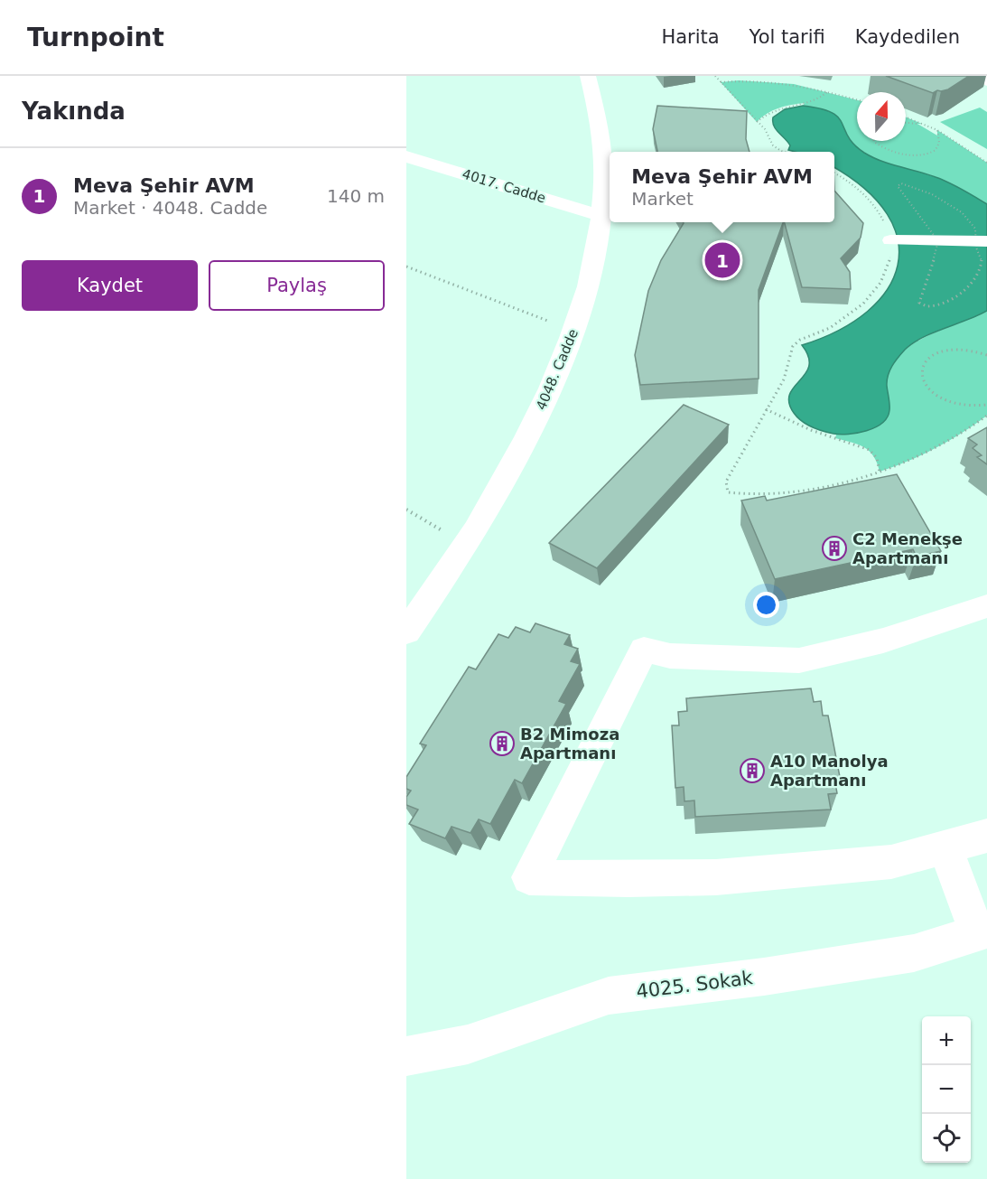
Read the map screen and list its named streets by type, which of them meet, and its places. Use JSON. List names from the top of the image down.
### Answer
{
  "streets": {
    "street": ["4017. Cadde", "4048. Cadde", "4025. Sokak"]
  },
  "crossings": [
    ["4017. Cadde", "4048. Cadde"]
  ],
  "places": {
    "building": ["C2 Menekşe Apartmanı", "B2 Mimoza Apartmanı", "A10 Manolya Apartmanı"]
  },
  "north": "top",
  "page": {
    "header": "Turnpoint",
    "nav": ["Harita", "Yol tarifi", "Kaydedilen"],
    "heading": "Yakında",
    "list": [
      {
        "mark": "1",
        "name": "Meva Şehir AVM",
        "note": "Market · 4048. Cadde",
        "value": "140 m"
      }
    ],
    "popup": ["Meva Şehir AVM", "Market"],
    "pins": "1",
    "buttons": ["Kaydet", "Paylaş"],
    "map_buttons": ["+", "−"]
  }
}
